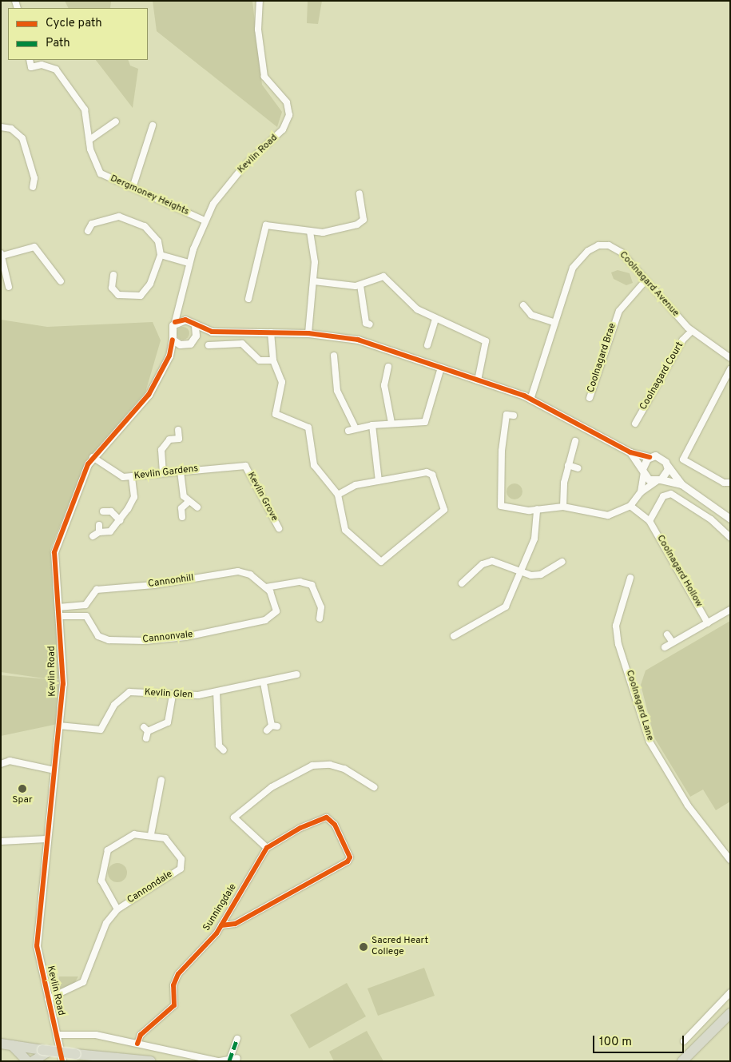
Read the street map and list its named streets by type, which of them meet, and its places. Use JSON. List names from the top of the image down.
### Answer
{
  "streets": {
    "street": [
      "Kevlin Road",
      "Dergmoney Heights",
      "Coolnagard Avenue",
      "Coolnagard Brae",
      "Coolnagard Court",
      "Kevlin Gardens",
      "Kevlin Grove",
      "Coolnagard Hollow",
      "Cannonhill",
      "Cannonvale",
      "Kevlin Glen",
      "Coolnagard Lane",
      "Cannondale",
      "Sunningdale"
    ]
  },
  "crossings": [
    ["Kevlin Road", "Dergmoney Heights"],
    ["Kevlin Road", "Kevlin Gardens"],
    ["Kevlin Road", "Cannonhill"],
    ["Kevlin Road", "Cannonvale"],
    ["Kevlin Road", "Kevlin Glen"],
    ["Kevlin Road", "Cannondale"],
    ["Coolnagard Avenue", "Coolnagard Brae"],
    ["Coolnagard Avenue", "Coolnagard Court"],
    ["Kevlin Gardens", "Kevlin Grove"],
    ["Cannonhill", "Cannonvale"]
  ],
  "places": ["Spar", "Sacred Heart College"],
  "legend": ["Cycle path", "Path"],
  "scale_bar": "100 m"
}
